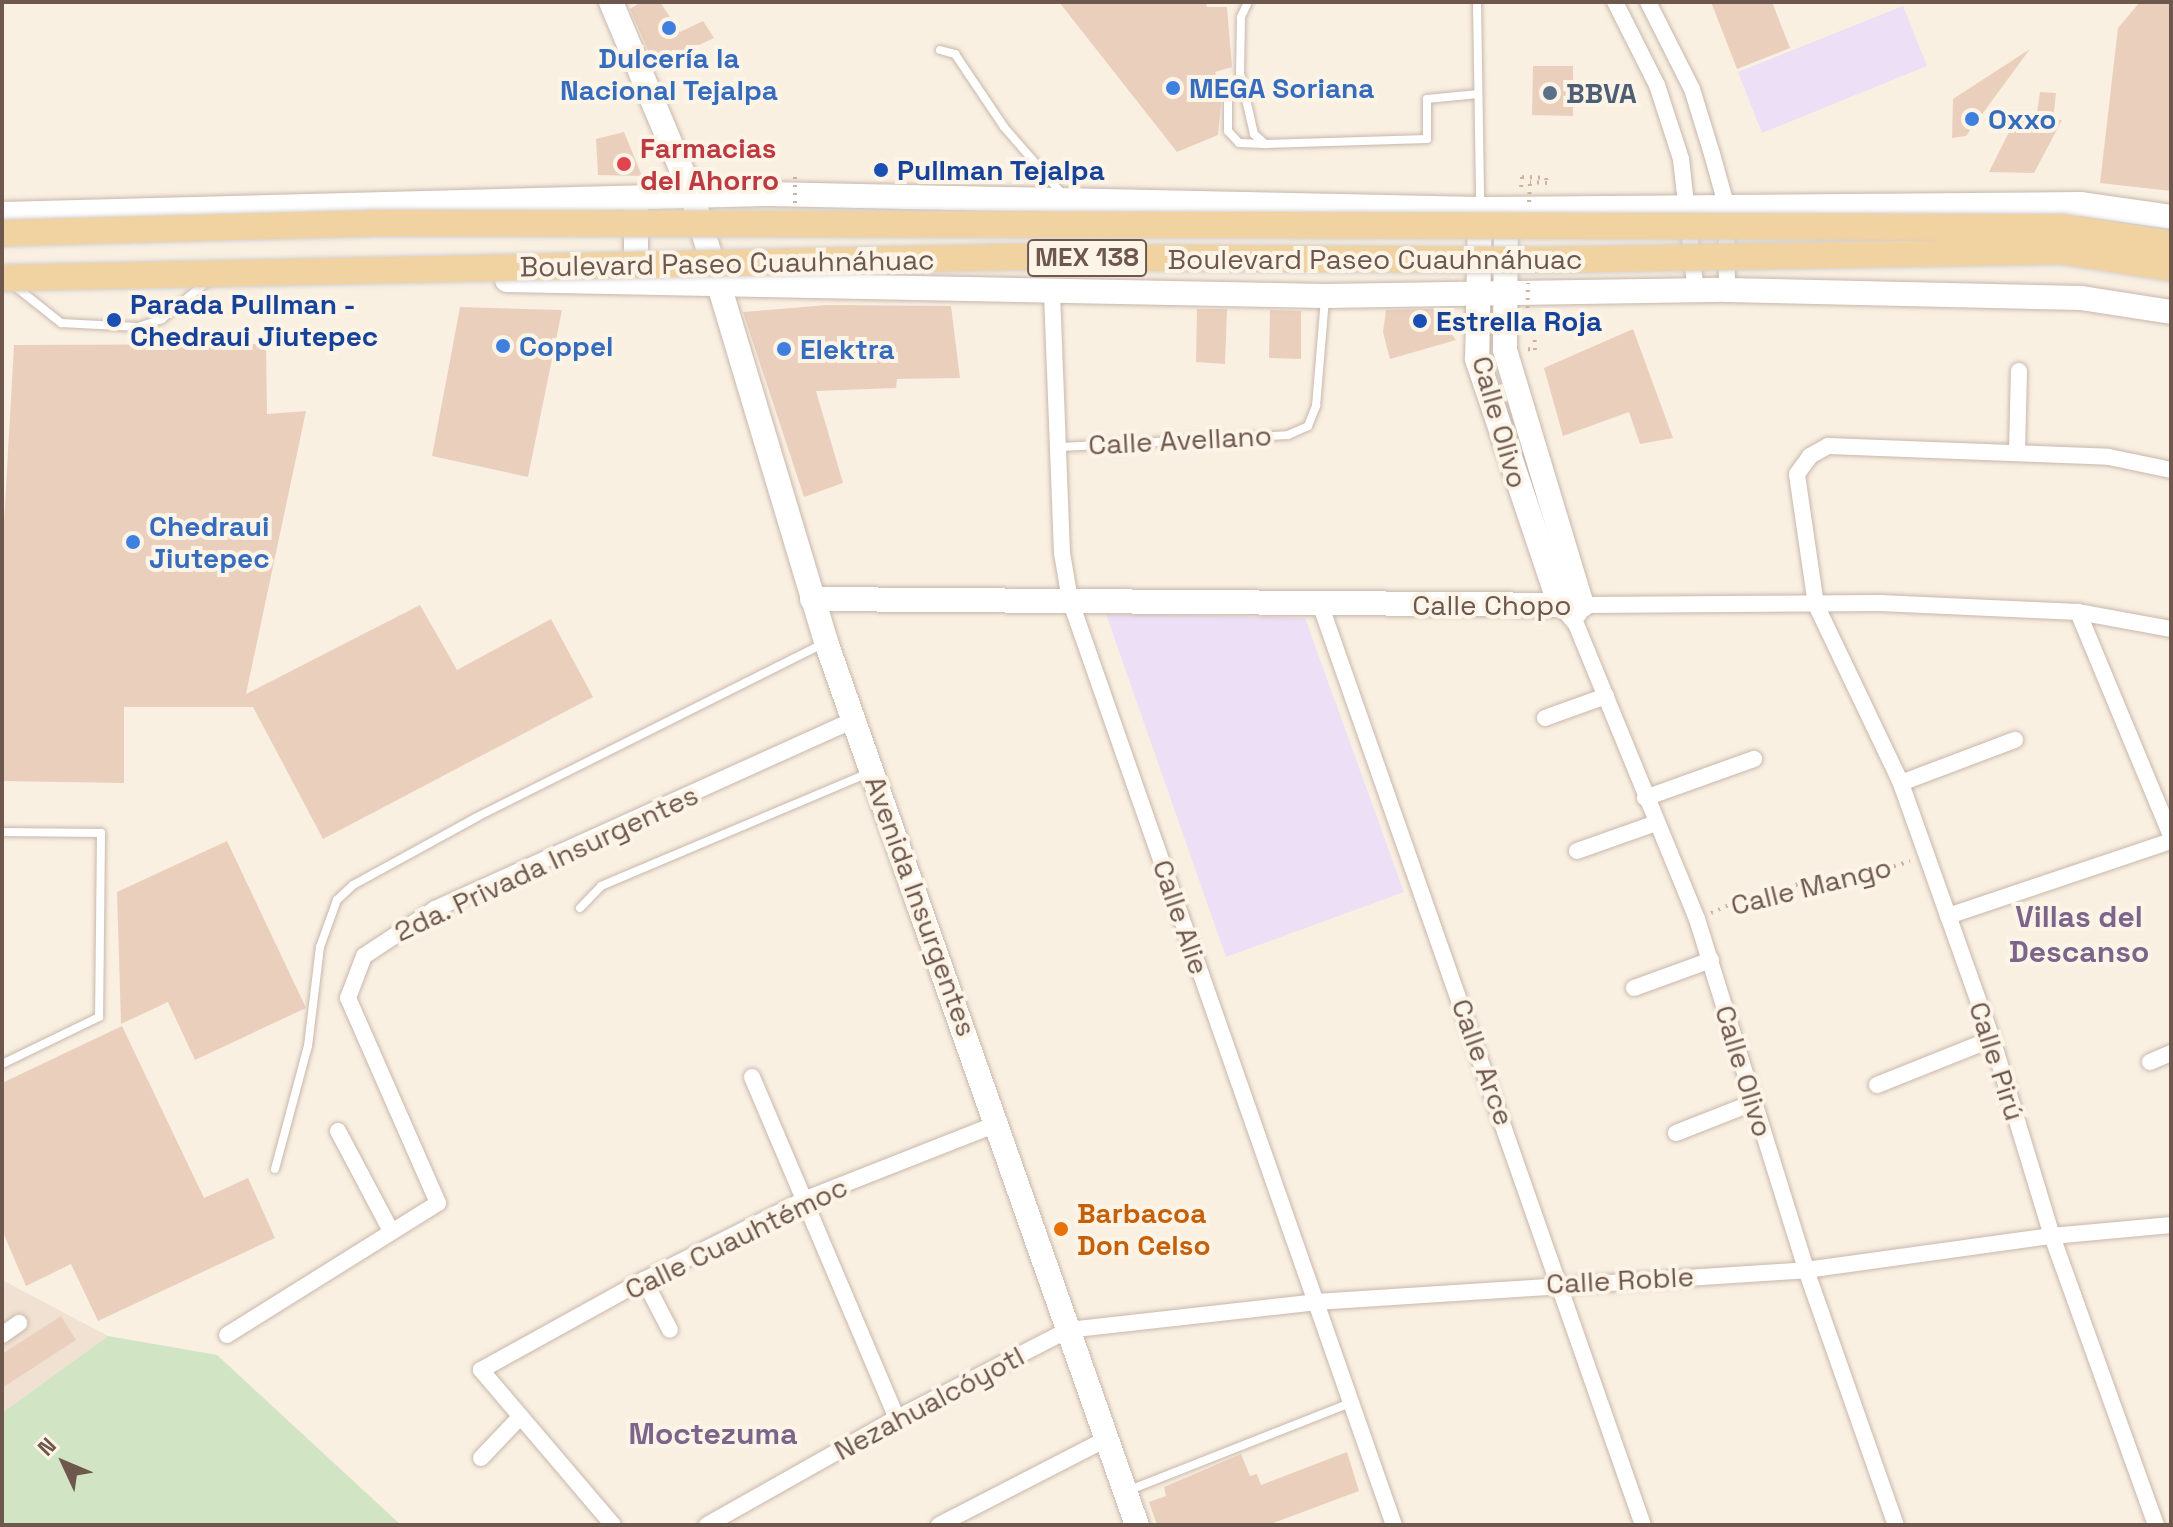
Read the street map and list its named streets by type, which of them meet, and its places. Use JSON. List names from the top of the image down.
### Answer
{
  "streets": {
    "main road": ["MEX 138", "Boulevard Paseo Cuauhnáhuac"],
    "street": [
      "Calle Olivo",
      "Calle Chopo",
      "2da. Privada Insurgentes",
      "Avenida Insurgentes",
      "Calle Alie",
      "Calle Pirú",
      "Calle Arce",
      "Calle Cuauhtémoc",
      "Calle Roble",
      "Nezahualcóyotl"
    ],
    "lane": ["Calle Avellano"],
    "path": ["Calle Mango"]
  },
  "crossings": [
    ["Boulevard Paseo Cuauhnáhuac", "Calle Olivo"],
    ["Boulevard Paseo Cuauhnáhuac", "Calle Avellano"],
    ["Boulevard Paseo Cuauhnáhuac", "Avenida Insurgentes"],
    ["Boulevard Paseo Cuauhnáhuac", "Calle Alie"],
    ["Calle Olivo", "Calle Chopo"],
    ["Calle Olivo", "Calle Mango"],
    ["Calle Olivo", "Calle Roble"],
    ["Calle Avellano", "Calle Alie"],
    ["Calle Chopo", "Avenida Insurgentes"],
    ["Calle Chopo", "Calle Alie"],
    ["Calle Chopo", "Calle Pirú"],
    ["Calle Chopo", "Calle Arce"],
    ["2da. Privada Insurgentes", "Avenida Insurgentes"],
    ["Calle Mango", "Calle Pirú"],
    ["Avenida Insurgentes", "Calle Cuauhtémoc"],
    ["Avenida Insurgentes", "Calle Roble"],
    ["Avenida Insurgentes", "Nezahualcóyotl"],
    ["Calle Alie", "Calle Roble"],
    ["Calle Pirú", "Calle Roble"],
    ["Calle Arce", "Calle Roble"],
    ["Calle Roble", "Nezahualcóyotl"]
  ],
  "districts": ["Villas del Descanso", "Moctezuma"],
  "places": [
    "Dulcería la Nacional Tejalpa",
    "MEGA Soriana",
    "BBVA",
    "Oxxo",
    "Farmacias del Ahorro",
    "Pullman Tejalpa",
    "Parada Pullman - Chedraui Jiutepec",
    "Estrella Roja",
    "Coppel",
    "Elektra",
    "Chedraui Jiutepec",
    "Barbacoa Don Celso"
  ],
  "north": "top left"
}
